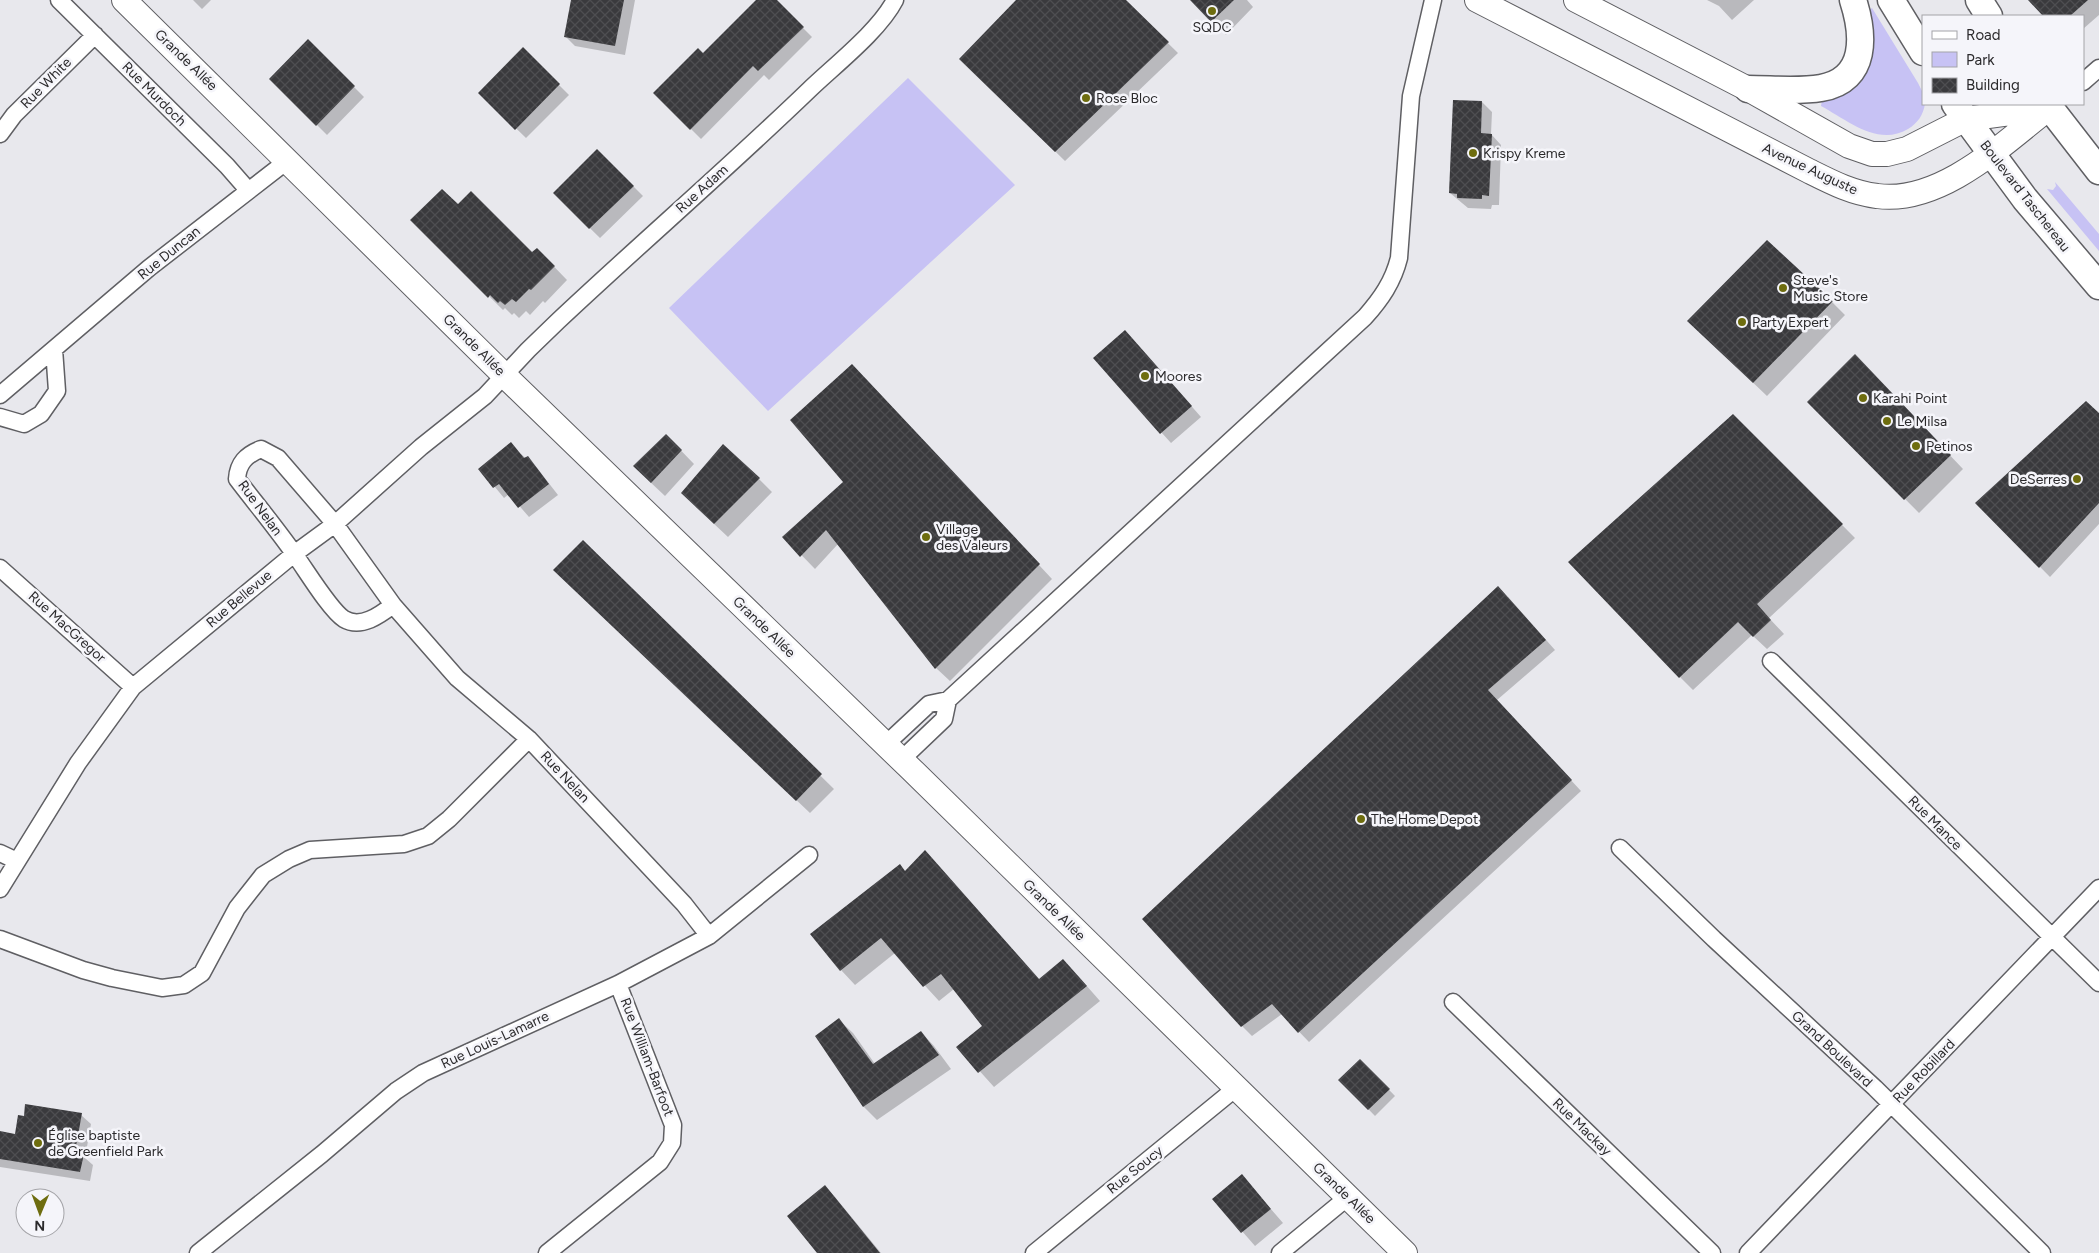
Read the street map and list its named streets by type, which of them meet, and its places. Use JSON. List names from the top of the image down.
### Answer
{
  "streets": {
    "main road": ["Grande Allée", "Avenue Auguste", "Boulevard Taschereau"],
    "street": [
      "Rue White",
      "Rue Murdoch",
      "Rue Adam",
      "Rue Duncan",
      "Rue Nelan",
      "Rue Bellevue",
      "Rue MacGregor",
      "Rue Mance",
      "Rue Louis-Lamarre",
      "Grand Boulevard",
      "Rue William-Barfoot",
      "Rue Robillard",
      "Rue Mackay",
      "Rue Soucy"
    ]
  },
  "crossings": [
    ["Grande Allée", "Rue Adam"],
    ["Grande Allée", "Rue Duncan"],
    ["Grande Allée", "Rue Bellevue"],
    ["Grande Allée", "Rue Soucy"],
    ["Rue White", "Rue Murdoch"],
    ["Rue Murdoch", "Rue Duncan"],
    ["Avenue Auguste", "Boulevard Taschereau"],
    ["Rue Adam", "Rue Bellevue"],
    ["Rue Nelan", "Rue Bellevue"],
    ["Rue Nelan", "Rue Louis-Lamarre"],
    ["Rue Bellevue", "Rue MacGregor"],
    ["Rue Mance", "Rue Robillard"],
    ["Rue Louis-Lamarre", "Rue William-Barfoot"],
    ["Grand Boulevard", "Rue Robillard"]
  ],
  "places": [
    "SQDC",
    "Rose Bloc",
    "Krispy Kreme",
    "Steve's Music Store",
    "Party Expert",
    "Moores",
    "Karahi Point",
    "Le Milsa",
    "Petinos",
    "DeSerres",
    "Village des Valeurs",
    "The Home Depot",
    "Église baptiste de Greenfield Park"
  ],
  "legend": ["Road", "Park", "Building"],
  "north": "bottom"
}
